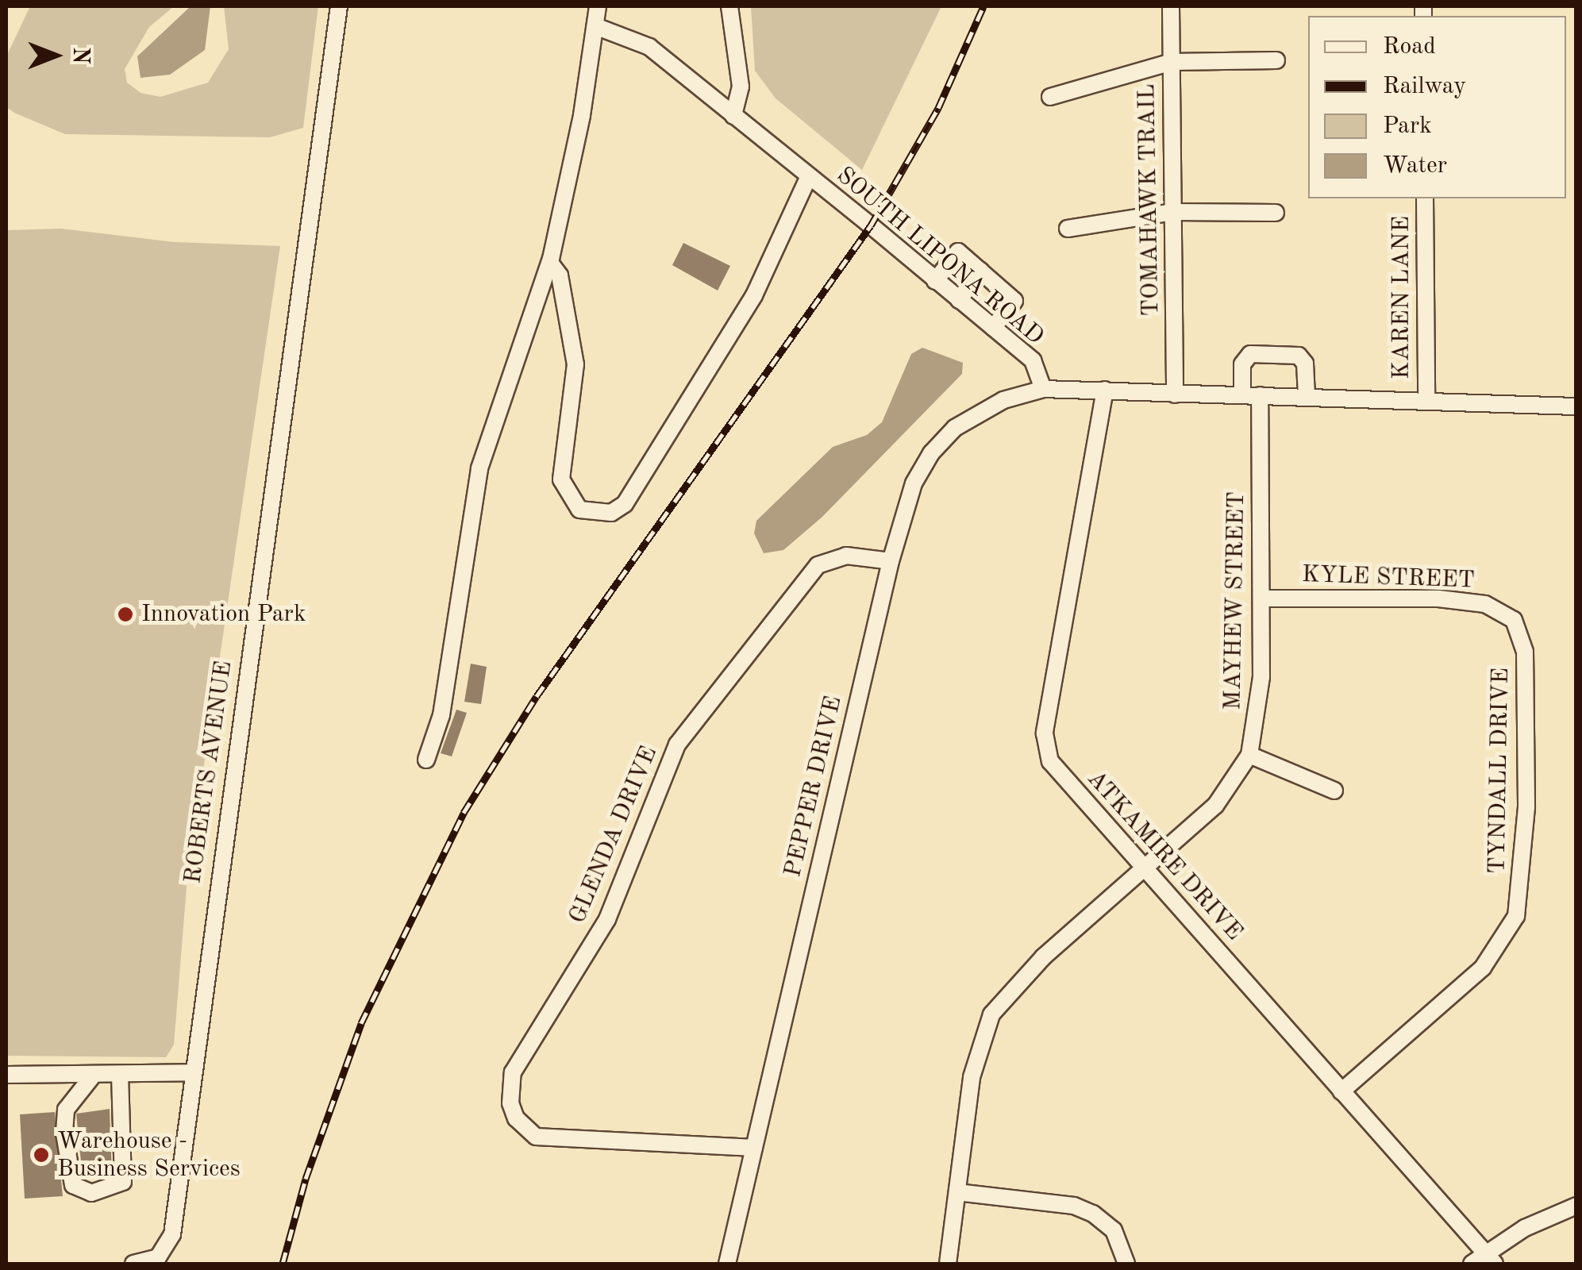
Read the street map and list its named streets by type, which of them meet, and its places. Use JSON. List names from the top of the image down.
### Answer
{
  "streets": {
    "street": [
      "TOMAHAWK TRAIL",
      "SOUTH LIPONA ROAD",
      "KAREN LANE",
      "KYLE STREET",
      "MAYHEW STREET",
      "TYNDALL DRIVE",
      "ROBERTS AVENUE",
      "PEPPER DRIVE",
      "GLENDA DRIVE",
      "ATKAMIRE DRIVE"
    ]
  },
  "crossings": [
    ["SOUTH LIPONA ROAD", "PEPPER DRIVE"],
    ["KYLE STREET", "MAYHEW STREET"],
    ["KYLE STREET", "TYNDALL DRIVE"],
    ["MAYHEW STREET", "ATKAMIRE DRIVE"],
    ["TYNDALL DRIVE", "ATKAMIRE DRIVE"],
    ["PEPPER DRIVE", "GLENDA DRIVE"]
  ],
  "places": ["Innovation Park", "Warehouse - Business Services"],
  "legend": [
    "Road",
    "Railway",
    "Park",
    "Water"
  ],
  "north": "right"
}
